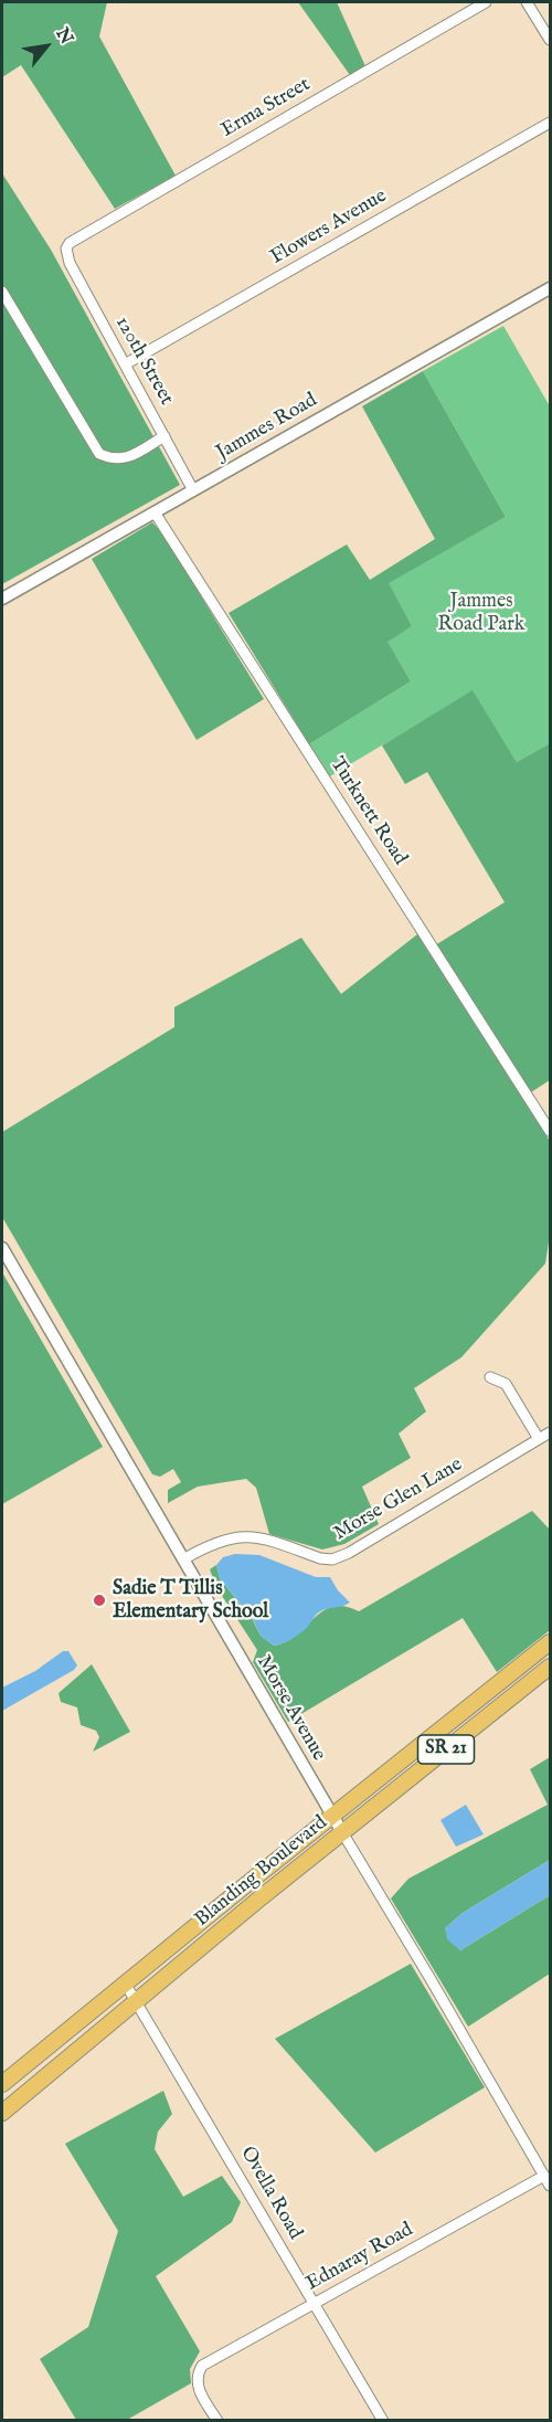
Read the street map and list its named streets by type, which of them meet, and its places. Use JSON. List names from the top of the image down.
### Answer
{
  "streets": {
    "main road": ["SR 21", "Blanding Boulevard"],
    "street": [
      "Erma Street",
      "Flowers Avenue",
      "120th Street",
      "Jammes Road",
      "Turknett Road",
      "Morse Glen Lane",
      "Morse Avenue",
      "Ovella Road",
      "Ednaray Road"
    ]
  },
  "crossings": [
    ["Erma Street", "120th Street"],
    ["Flowers Avenue", "120th Street"],
    ["120th Street", "Jammes Road"],
    ["Jammes Road", "Turknett Road"],
    ["Morse Glen Lane", "Morse Avenue"],
    ["Morse Avenue", "Blanding Boulevard"],
    ["Morse Avenue", "Ednaray Road"],
    ["Blanding Boulevard", "Ovella Road"],
    ["Ovella Road", "Ednaray Road"]
  ],
  "parks": ["Jammes Road Park"],
  "places": ["Sadie T Tillis Elementary School"],
  "north": "top right"
}
